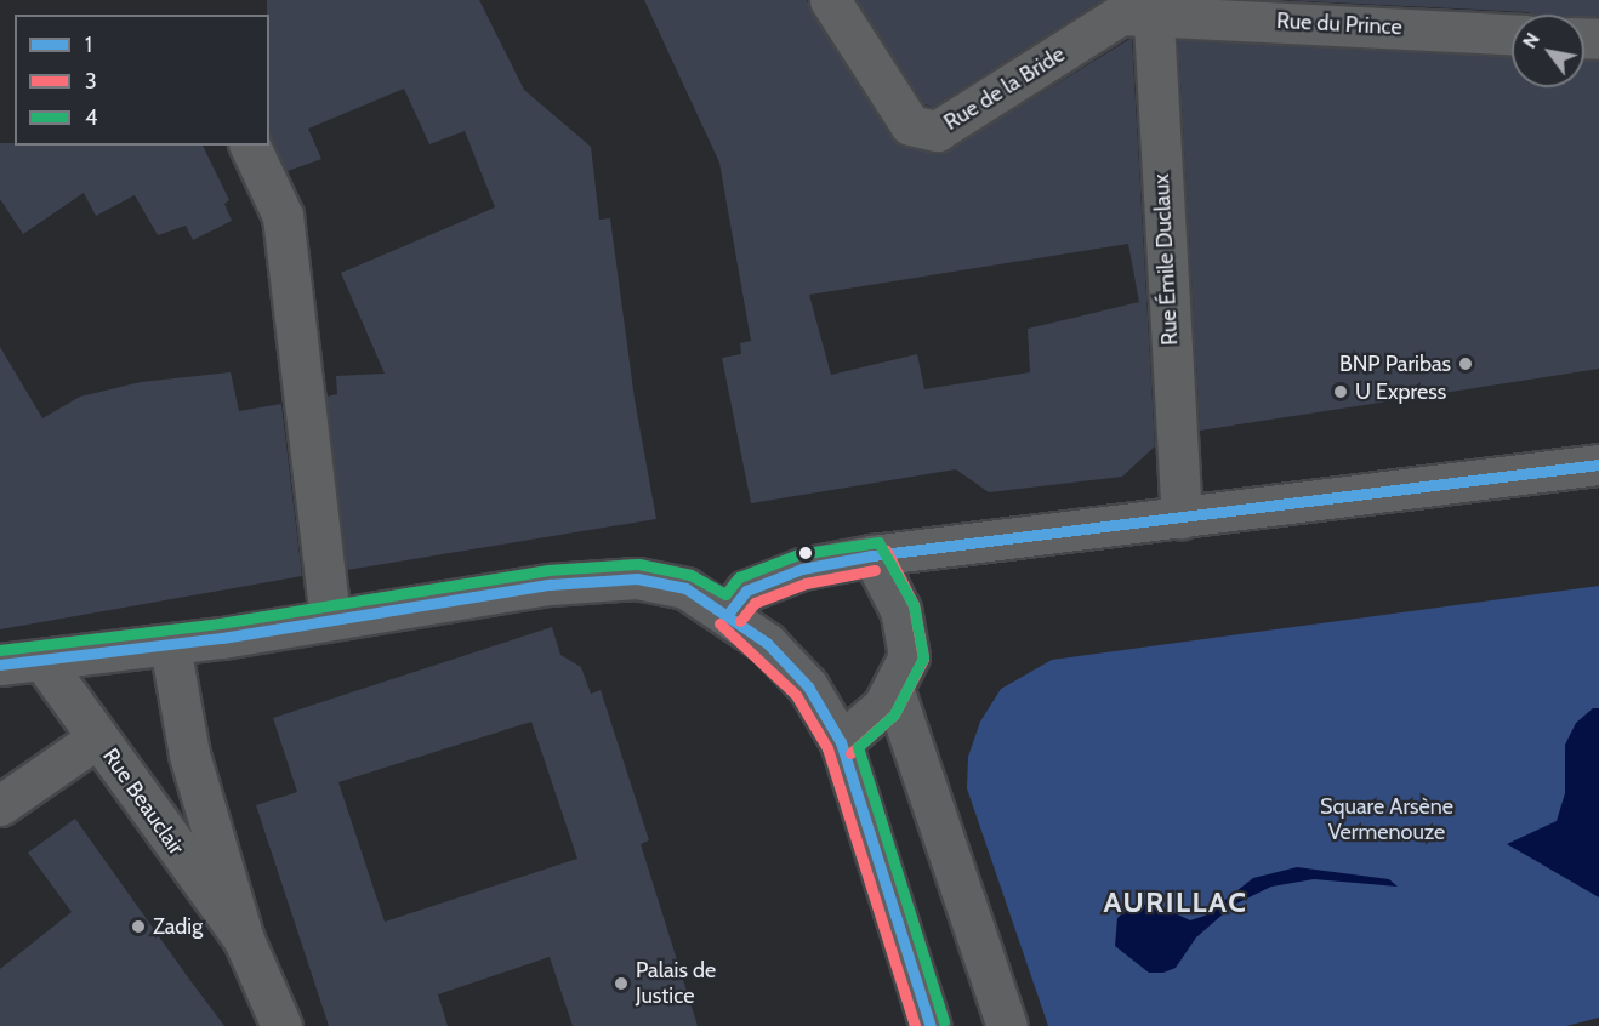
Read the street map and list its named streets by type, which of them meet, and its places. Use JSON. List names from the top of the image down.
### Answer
{
  "streets": {
    "street": [
      "Rue du Prince",
      "Rue de la Bride",
      "Rue Émile Duclaux",
      "Rue Beauclair"
    ]
  },
  "crossings": [
    ["Rue du Prince", "Rue de la Bride"],
    ["Rue du Prince", "Rue Émile Duclaux"],
    ["Rue de la Bride", "Rue Émile Duclaux"]
  ],
  "districts": ["AURILLAC"],
  "parks": ["Square Arsène Vermenouze"],
  "places": [
    "BNP Paribas",
    "U Express",
    "Zadig",
    "Palais de Justice"
  ],
  "lines": ["transit line 1", "transit line 4", "transit line 3"],
  "legend": ["1", "3", "4"],
  "north": "top left"
}
